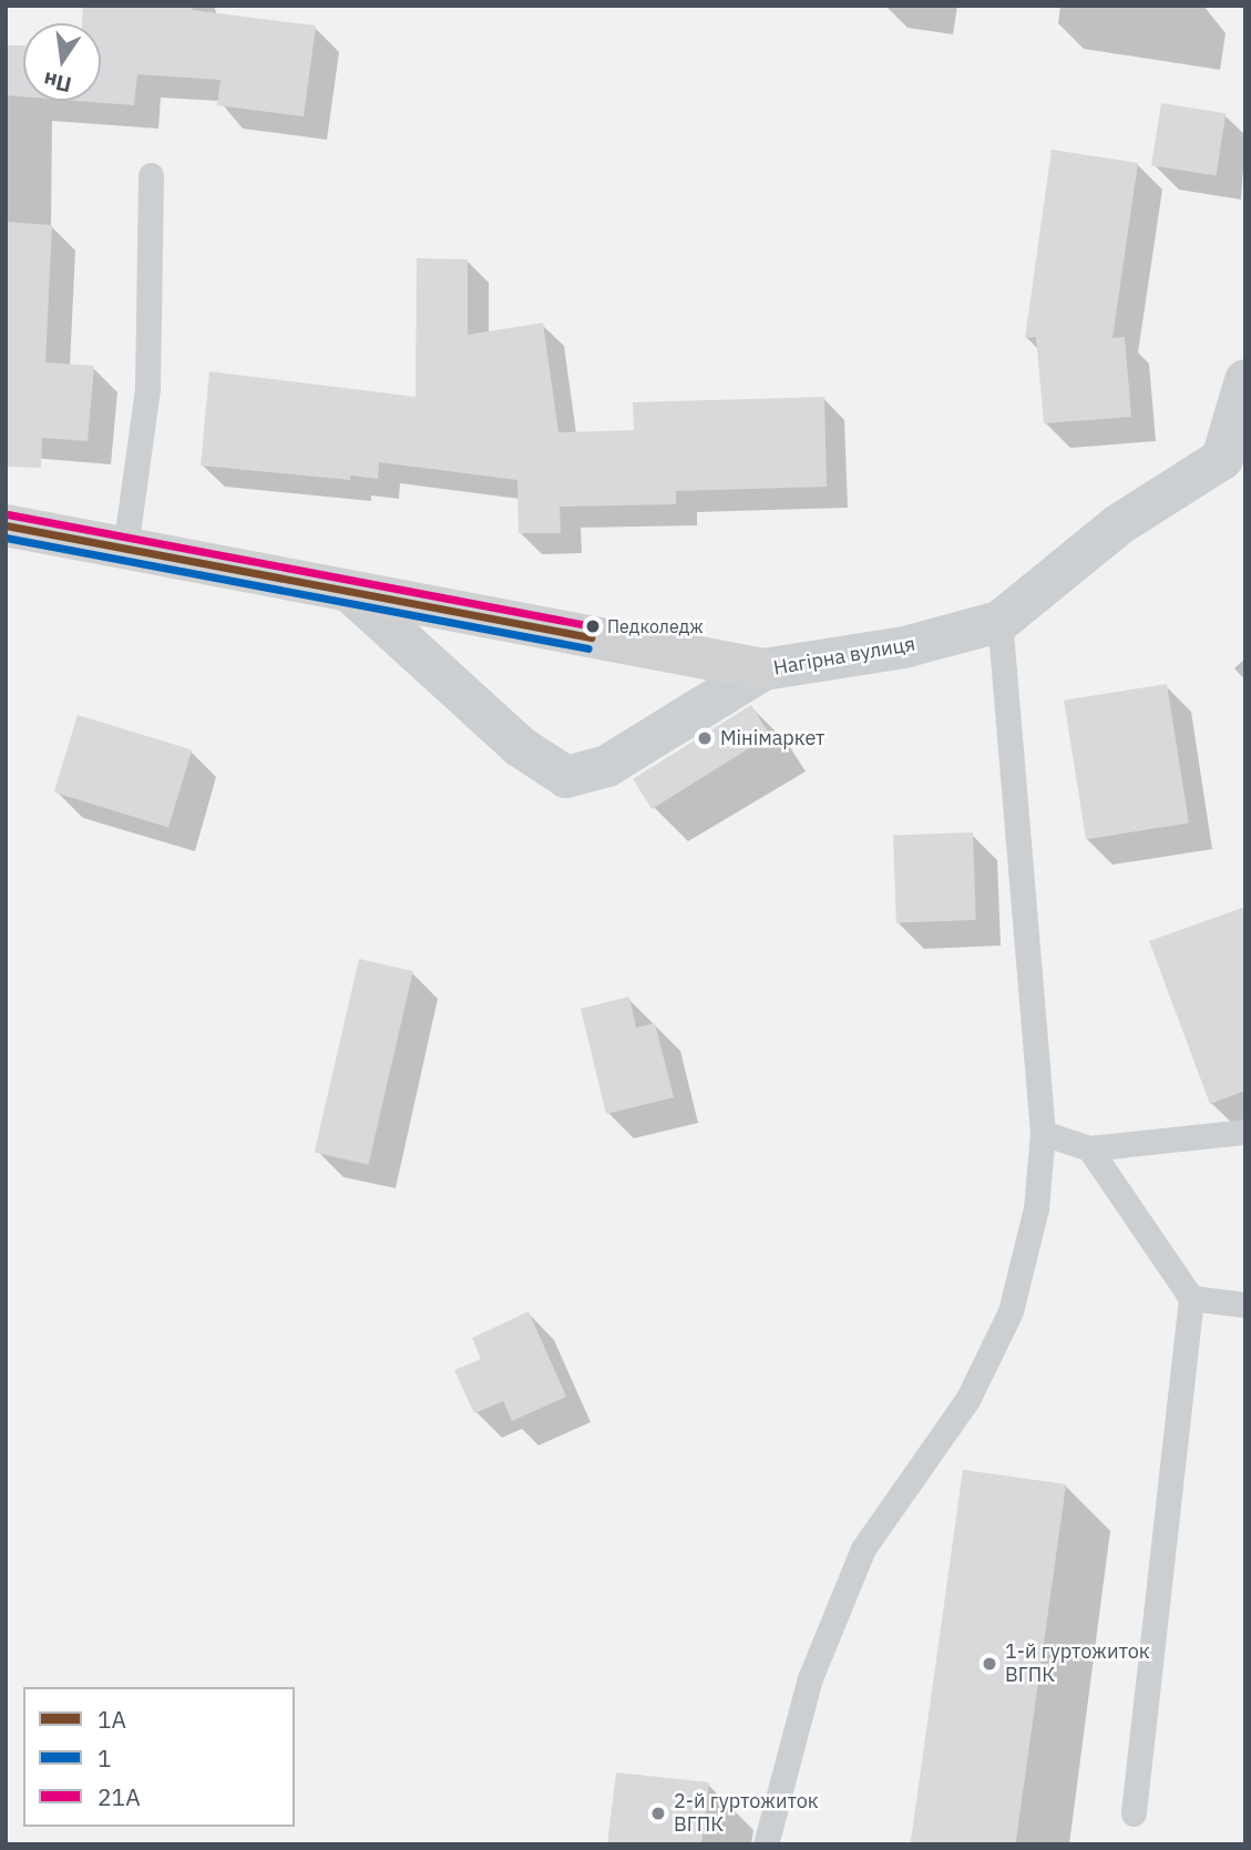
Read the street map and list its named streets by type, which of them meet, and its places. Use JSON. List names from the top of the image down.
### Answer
{
  "streets": {
    "street": ["Нагірна вулиця"]
  },
  "places": [
    "Педколедж",
    "Мінімаркет",
    "1-й гуртожиток ВГПК",
    "2-й гуртожиток ВГПК"
  ],
  "lines": ["transit line 21А", "transit line 1А", "transit line 1"],
  "legend": ["1А", "1", "21А"],
  "north": "bottom"
}
